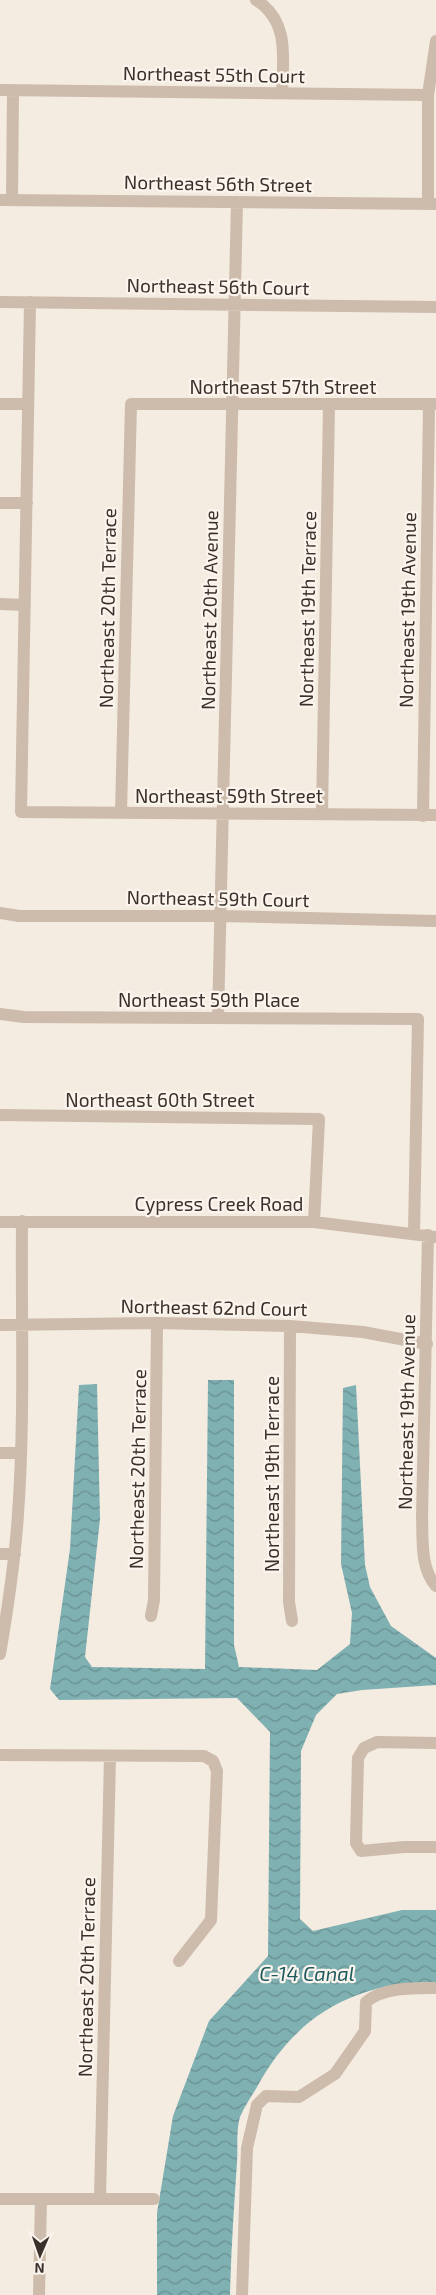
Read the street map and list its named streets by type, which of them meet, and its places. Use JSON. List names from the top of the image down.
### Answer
{
  "streets": {
    "street": [
      "Northeast 55th Court",
      "Northeast 56th Street",
      "Northeast 56th Court",
      "Northeast 57th Street",
      "Northeast 20th Terrace",
      "Northeast 19th Terrace",
      "Northeast 20th Avenue",
      "Northeast 19th Avenue",
      "Northeast 59th Street",
      "Northeast 59th Court",
      "Northeast 59th Place",
      "Northeast 60th Street",
      "Cypress Creek Road",
      "Northeast 62nd Court"
    ]
  },
  "crossings": [
    ["Northeast 56th Street", "Northeast 20th Avenue"],
    ["Northeast 56th Court", "Northeast 20th Avenue"],
    ["Northeast 57th Street", "Northeast 20th Terrace"],
    ["Northeast 57th Street", "Northeast 19th Terrace"],
    ["Northeast 57th Street", "Northeast 20th Avenue"],
    ["Northeast 57th Street", "Northeast 19th Avenue"],
    ["Northeast 20th Terrace", "Northeast 59th Street"],
    ["Northeast 20th Terrace", "Northeast 62nd Court"],
    ["Northeast 19th Terrace", "Northeast 59th Street"],
    ["Northeast 19th Terrace", "Northeast 62nd Court"],
    ["Northeast 20th Avenue", "Northeast 59th Street"],
    ["Northeast 20th Avenue", "Northeast 59th Court"],
    ["Northeast 20th Avenue", "Northeast 59th Place"],
    ["Northeast 19th Avenue", "Northeast 59th Street"],
    ["Northeast 19th Avenue", "Cypress Creek Road"],
    ["Northeast 19th Avenue", "Northeast 62nd Court"],
    ["Northeast 59th Place", "Cypress Creek Road"],
    ["Northeast 60th Street", "Cypress Creek Road"]
  ],
  "water": ["C-14 Canal"],
  "north": "bottom"
}
